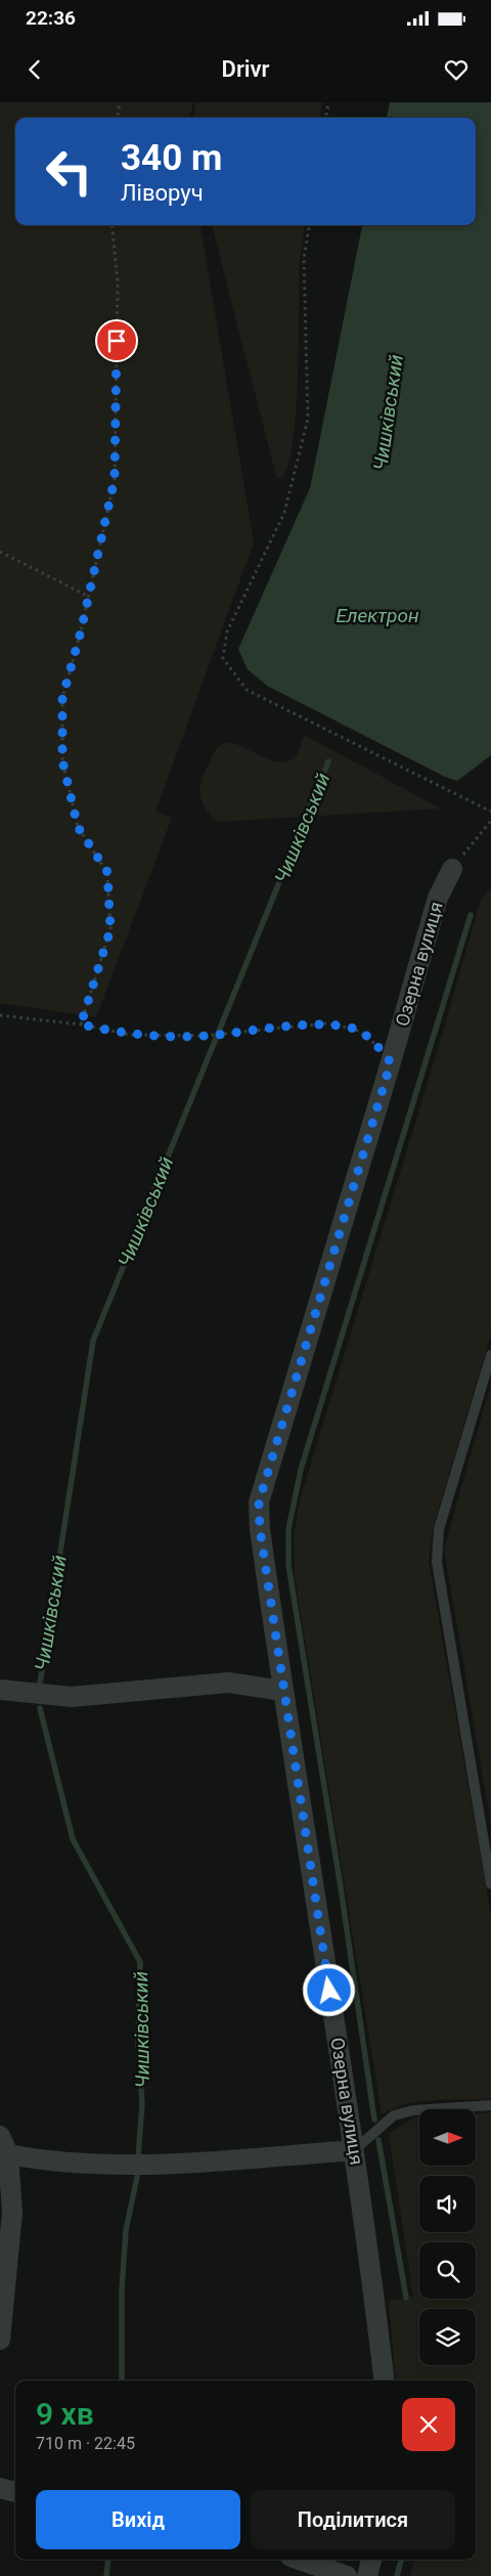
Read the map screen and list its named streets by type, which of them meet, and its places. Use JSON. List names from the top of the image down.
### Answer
{
  "streets": {
    "street": ["Озерна вулиця"]
  },
  "water": ["Чишківський", "Електрон"],
  "north": "right",
  "page": {
    "status": "22:36",
    "header": "Drivr",
    "turn": ["340 m", "Ліворуч"],
    "heading": ["9 хв", "710 m · 22:45"],
    "buttons": ["Вихід", "Поділитися"]
  }
}
